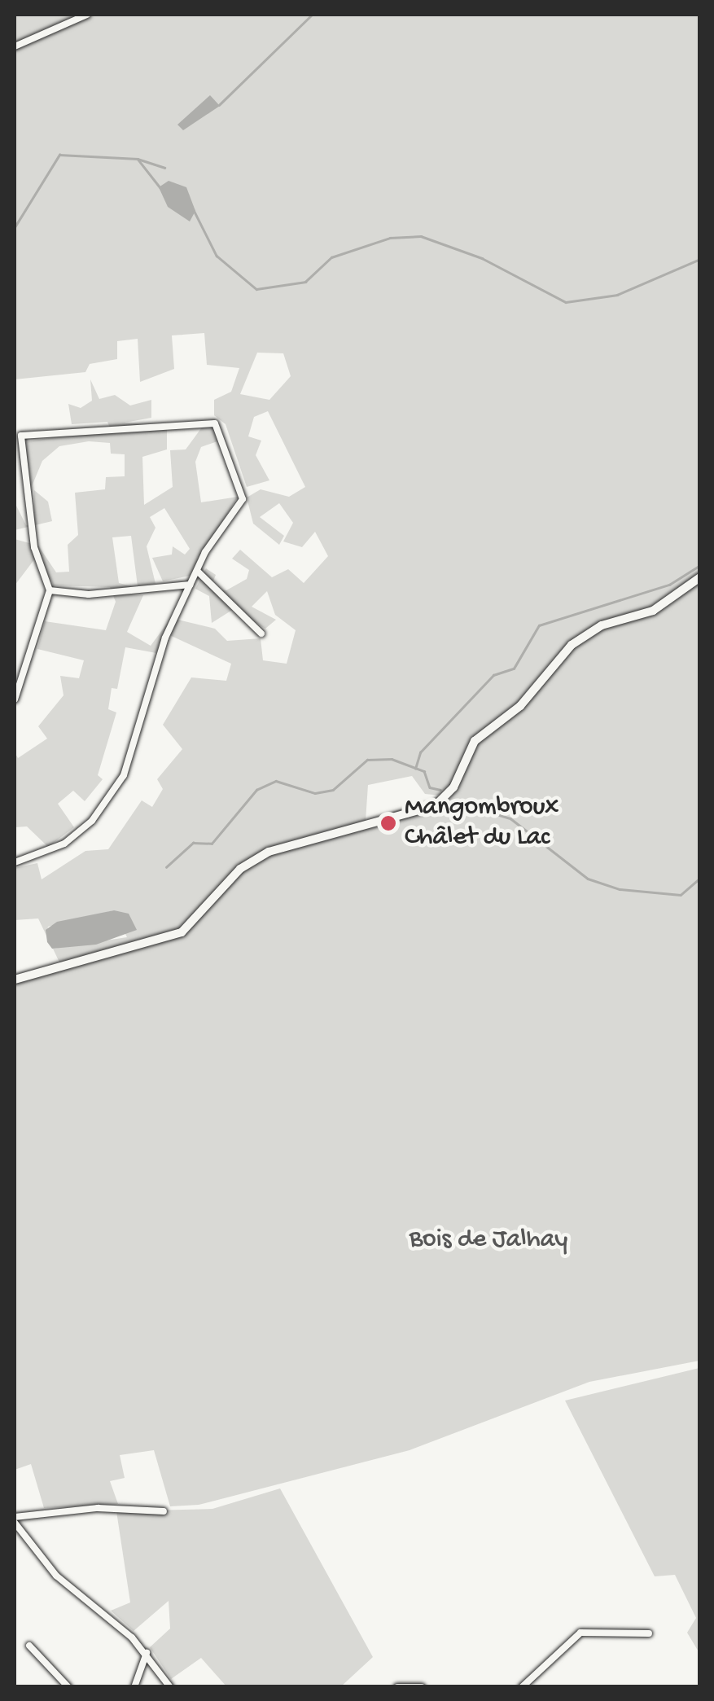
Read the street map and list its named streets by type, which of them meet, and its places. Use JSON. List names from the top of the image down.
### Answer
{
  "parks": ["Bois de Jalhay"],
  "places": ["Mangombroux Châlet du Lac"]
}
